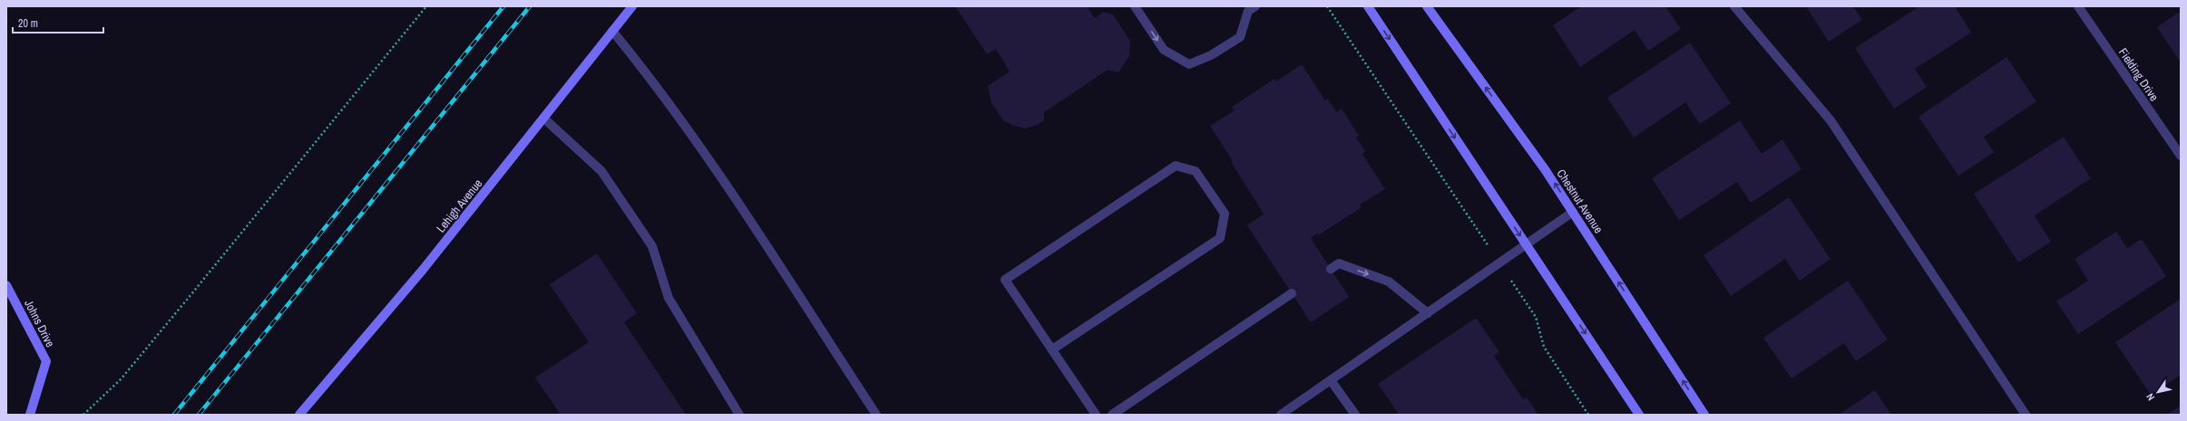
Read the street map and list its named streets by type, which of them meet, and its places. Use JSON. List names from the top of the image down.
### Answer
{
  "streets": {
    "street": [
      "Fielding Drive",
      "Chestnut Avenue",
      "Lehigh Avenue",
      "Johns Drive"
    ]
  },
  "scale_bar": "20 m",
  "north": "bottom left"
}
